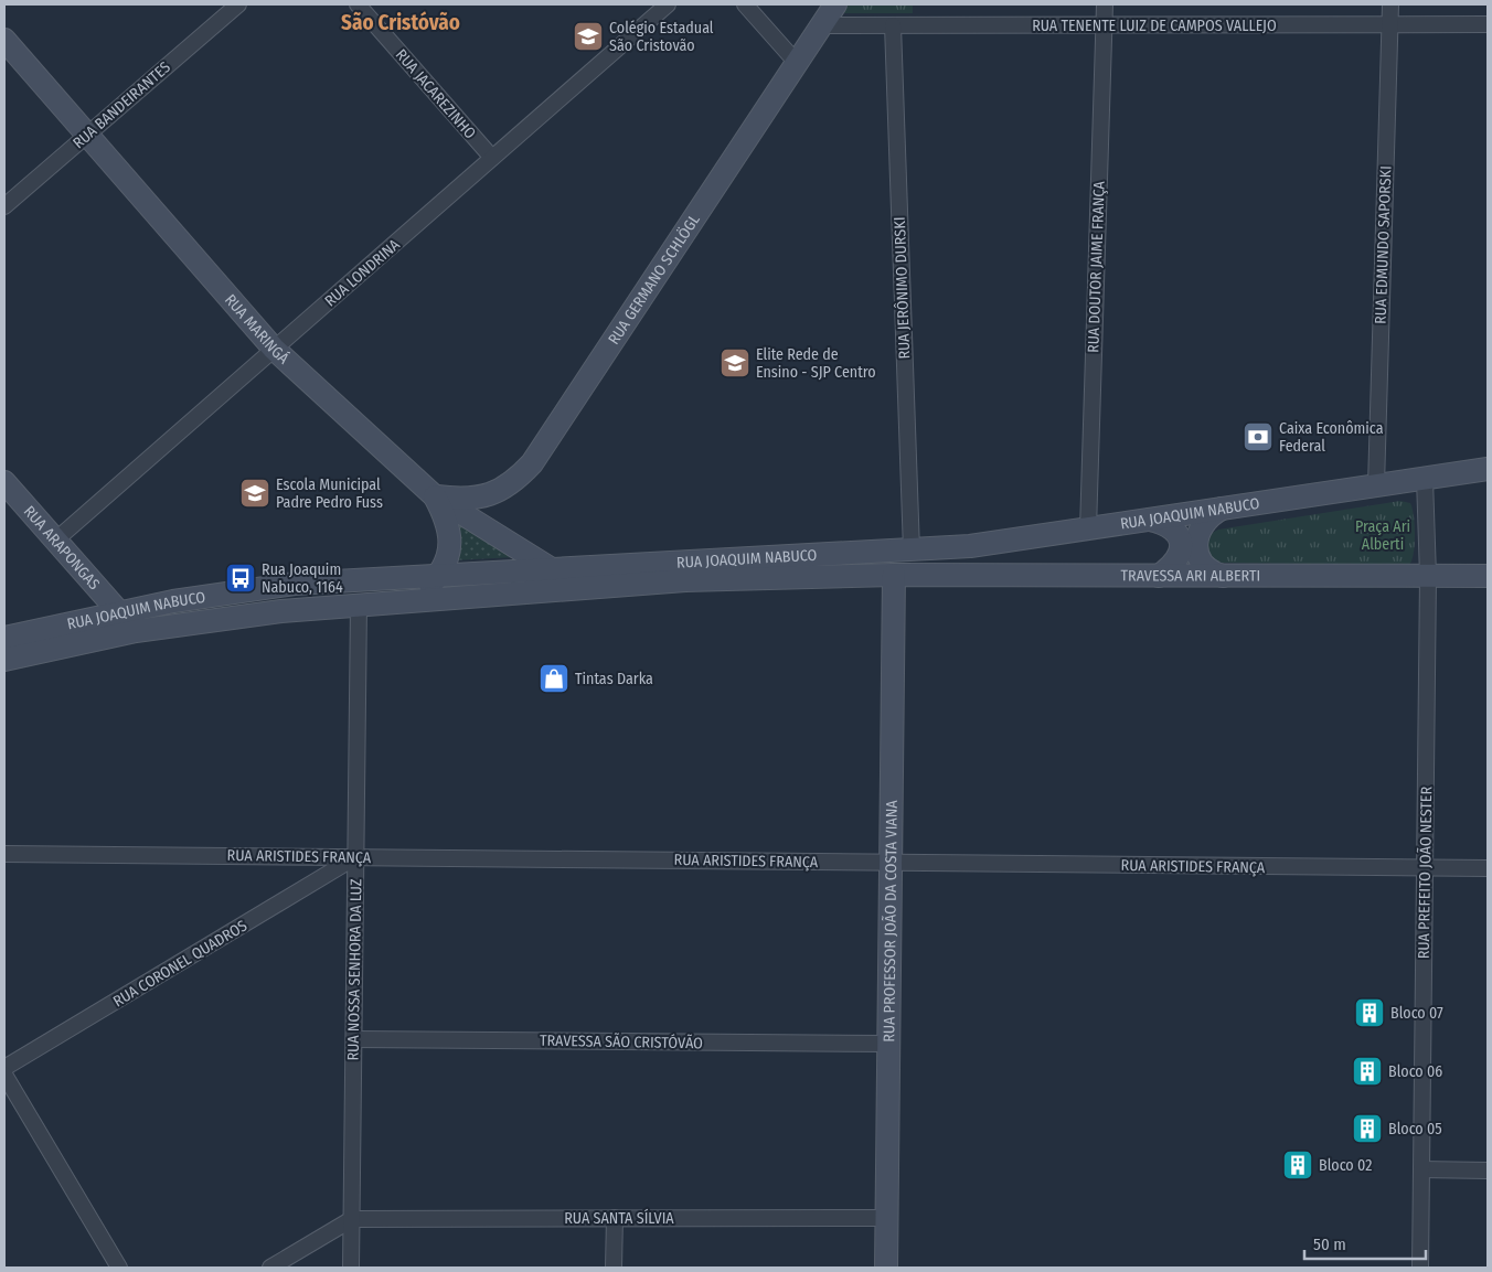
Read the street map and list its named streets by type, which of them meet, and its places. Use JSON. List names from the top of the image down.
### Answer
{
  "streets": {
    "main road": [
      "RUA GERMANO SCHLÖGL",
      "RUA MARINGÁ",
      "RUA JOAQUIM NABUCO",
      "RUA ARAPONGAS",
      "TRAVESSA ARI ALBERTI",
      "RUA PROFESSOR JOÃO DA COSTA VIANA"
    ],
    "street": [
      "RUA TENENTE LUIZ DE CAMPOS VALLEJO",
      "RUA JACAREZINHO",
      "RUA BANDEIRANTES",
      "RUA EDMUNDO SAPORSKI",
      "RUA DOUTOR JAIME FRANÇA",
      "RUA LONDRINA",
      "RUA JERÔNIMO DURSKI",
      "RUA ARISTIDES FRANÇA",
      "RUA PREFEITO JOÃO NESTER",
      "RUA CORONEL QUADROS",
      "RUA NOSSA SENHORA DA LUZ",
      "TRAVESSA SÃO CRISTÓVÃO",
      "RUA SANTA SÍLVIA"
    ]
  },
  "crossings": [
    ["RUA TENENTE LUIZ DE CAMPOS VALLEJO", "RUA EDMUNDO SAPORSKI"],
    ["RUA TENENTE LUIZ DE CAMPOS VALLEJO", "RUA DOUTOR JAIME FRANÇA"],
    ["RUA TENENTE LUIZ DE CAMPOS VALLEJO", "RUA GERMANO SCHLÖGL"],
    ["RUA TENENTE LUIZ DE CAMPOS VALLEJO", "RUA JERÔNIMO DURSKI"],
    ["RUA JACAREZINHO", "RUA LONDRINA"],
    ["RUA BANDEIRANTES", "RUA MARINGÁ"],
    ["RUA EDMUNDO SAPORSKI", "RUA JOAQUIM NABUCO"],
    ["RUA DOUTOR JAIME FRANÇA", "RUA JOAQUIM NABUCO"],
    ["RUA LONDRINA", "RUA MARINGÁ"],
    ["RUA LONDRINA", "RUA ARAPONGAS"],
    ["RUA GERMANO SCHLÖGL", "RUA MARINGÁ"],
    ["RUA JERÔNIMO DURSKI", "RUA JOAQUIM NABUCO"],
    ["RUA MARINGÁ", "RUA JOAQUIM NABUCO"],
    ["RUA JOAQUIM NABUCO", "RUA ARAPONGAS"],
    ["RUA JOAQUIM NABUCO", "TRAVESSA ARI ALBERTI"],
    ["RUA JOAQUIM NABUCO", "RUA PREFEITO JOÃO NESTER"],
    ["RUA JOAQUIM NABUCO", "RUA PROFESSOR JOÃO DA COSTA VIANA"],
    ["RUA JOAQUIM NABUCO", "RUA NOSSA SENHORA DA LUZ"],
    ["TRAVESSA ARI ALBERTI", "RUA PREFEITO JOÃO NESTER"],
    ["TRAVESSA ARI ALBERTI", "RUA PROFESSOR JOÃO DA COSTA VIANA"],
    ["RUA ARISTIDES FRANÇA", "RUA PREFEITO JOÃO NESTER"],
    ["RUA ARISTIDES FRANÇA", "RUA PROFESSOR JOÃO DA COSTA VIANA"],
    ["RUA ARISTIDES FRANÇA", "RUA CORONEL QUADROS"],
    ["RUA ARISTIDES FRANÇA", "RUA NOSSA SENHORA DA LUZ"],
    ["RUA PROFESSOR JOÃO DA COSTA VIANA", "TRAVESSA SÃO CRISTÓVÃO"],
    ["RUA PROFESSOR JOÃO DA COSTA VIANA", "RUA SANTA SÍLVIA"],
    ["RUA CORONEL QUADROS", "RUA NOSSA SENHORA DA LUZ"],
    ["RUA NOSSA SENHORA DA LUZ", "TRAVESSA SÃO CRISTÓVÃO"],
    ["RUA NOSSA SENHORA DA LUZ", "RUA SANTA SÍLVIA"]
  ],
  "districts": ["São Cristóvão"],
  "parks": ["Praça Ari Alberti"],
  "places": {
    "school or university": ["Colégio Estadual São Cristovão", "Elite Rede de Ensino - SJP Centro", "Escola Municipal Padre Pedro Fuss"],
    "bank": ["Caixa Econômica Federal"],
    "bus stop": ["Rua Joaquim Nabuco, 1164"],
    "shop": ["Tintas Darka"],
    "building": [
      "Bloco 07",
      "Bloco 06",
      "Bloco 05",
      "Bloco 02"
    ]
  },
  "scale_bar": "50 m"
}
